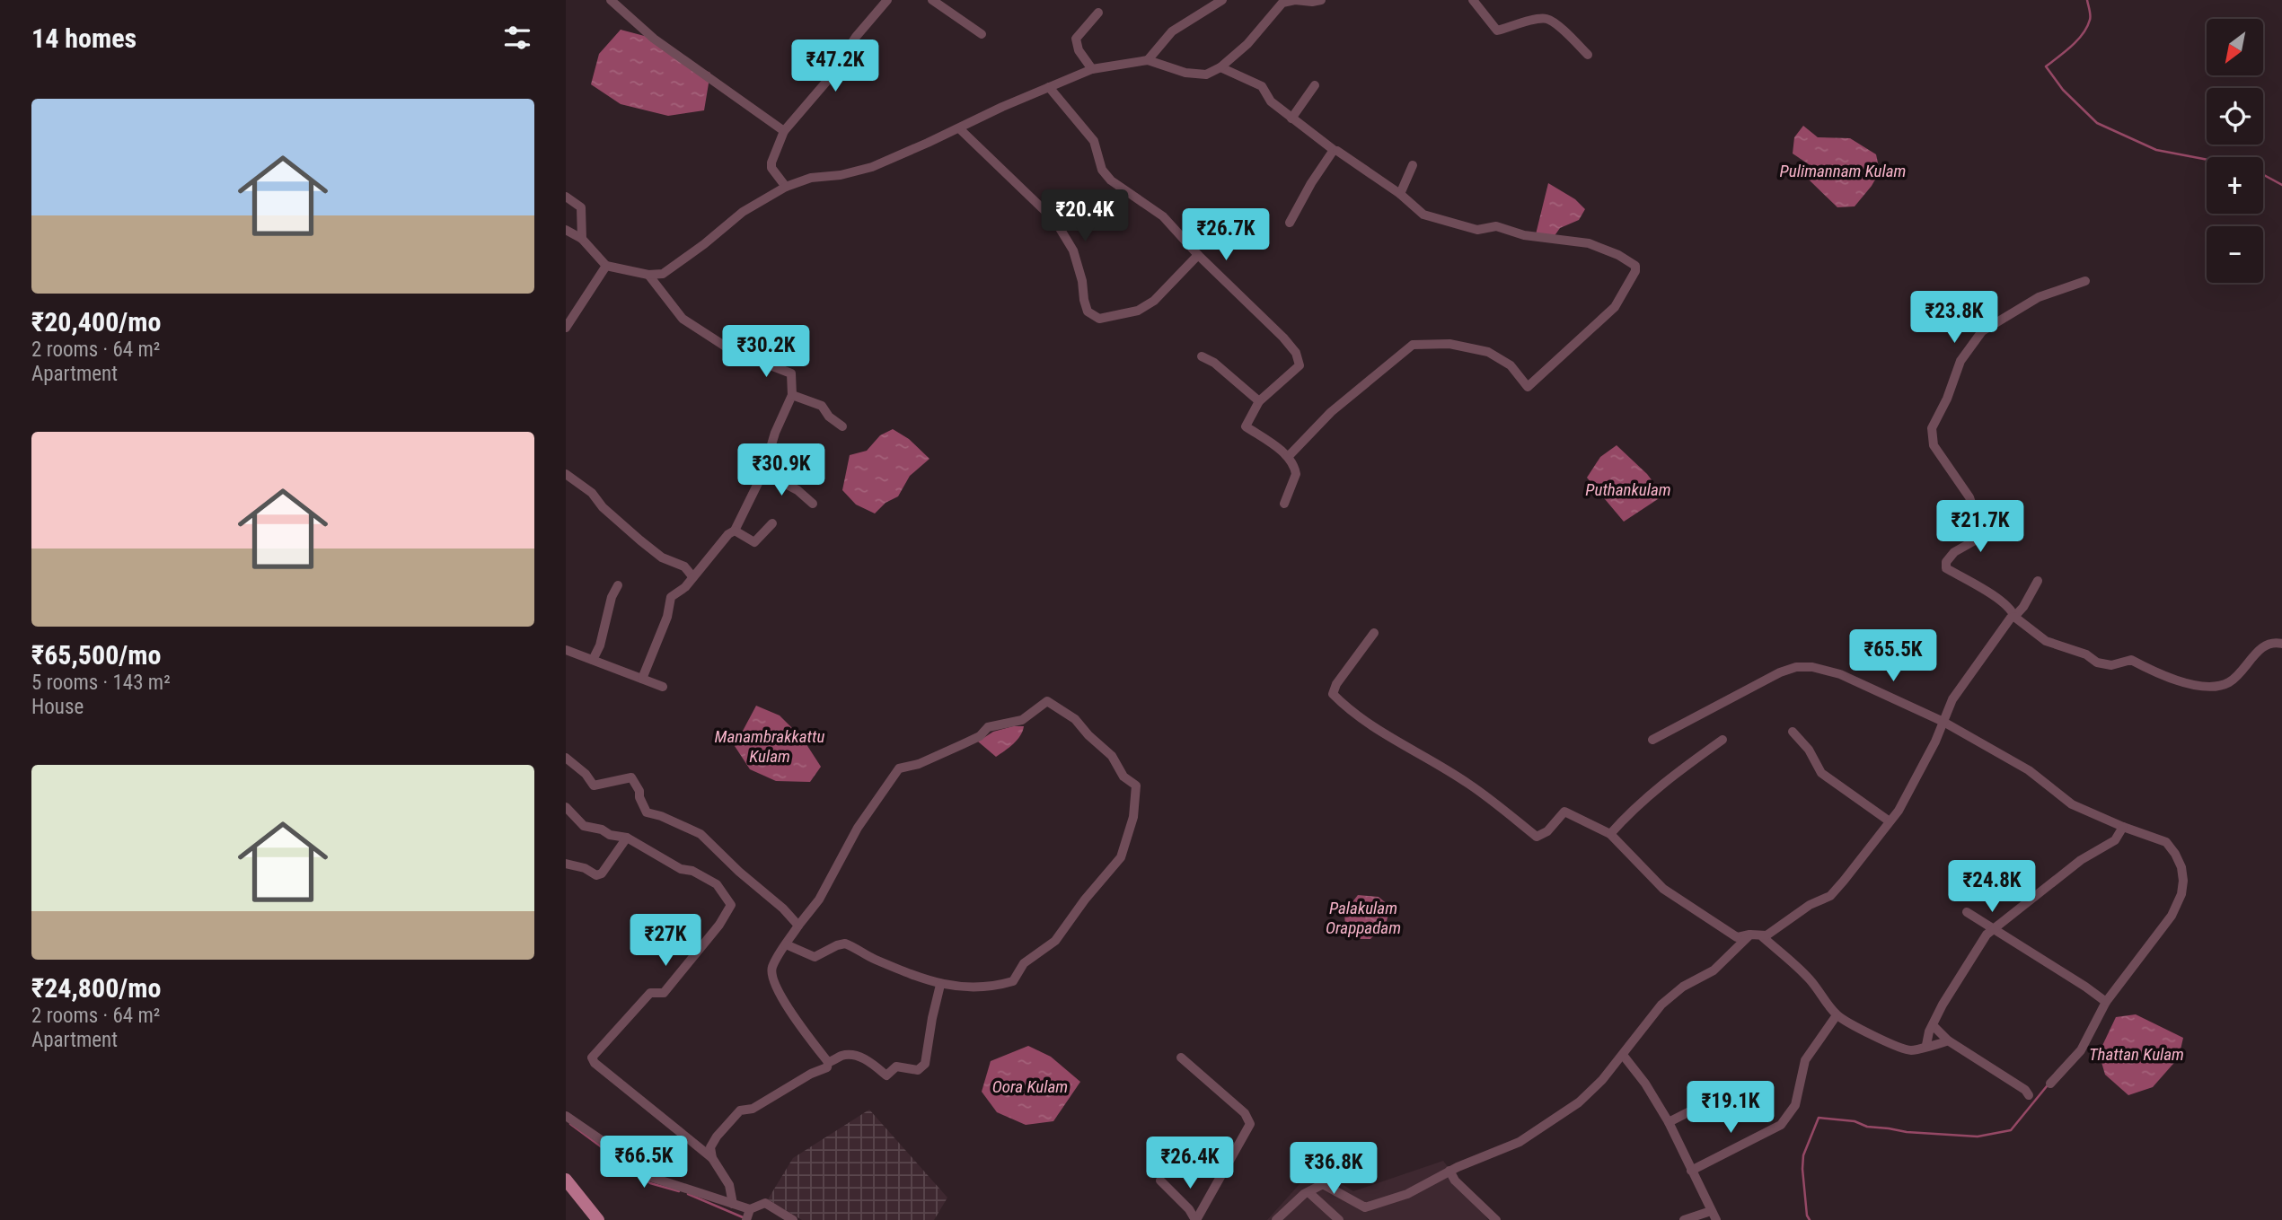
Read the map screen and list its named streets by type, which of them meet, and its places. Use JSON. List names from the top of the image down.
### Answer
{
  "water": [
    "Pulimannam Kulam",
    "Puthankulam",
    "Manambrakkattu Kulam",
    "Palakulam Orappadam",
    "Thattan Kulam",
    "Oora Kulam"
  ],
  "north": "bottom left",
  "page": {
    "heading": "14 homes",
    "map_buttons": ["+", "−"],
    "price": [
      "₹47.2K",
      "₹20.4K",
      "₹26.7K",
      "₹23.8K",
      "₹30.2K",
      "₹30.9K",
      "₹21.7K",
      "₹65.5K",
      "₹24.8K",
      "₹27K",
      "₹19.1K",
      "₹66.5K",
      "₹26.4K",
      "₹36.8K"
    ],
    "list": [
      {
        "name": "₹20,400/mo",
        "note": "2 rooms · 64 m² · Apartment"
      },
      {
        "name": "₹65,500/mo",
        "note": "5 rooms · 143 m² · House"
      },
      {
        "name": "₹24,800/mo",
        "note": "2 rooms · 64 m² · Apartment"
      }
    ]
  }
}
